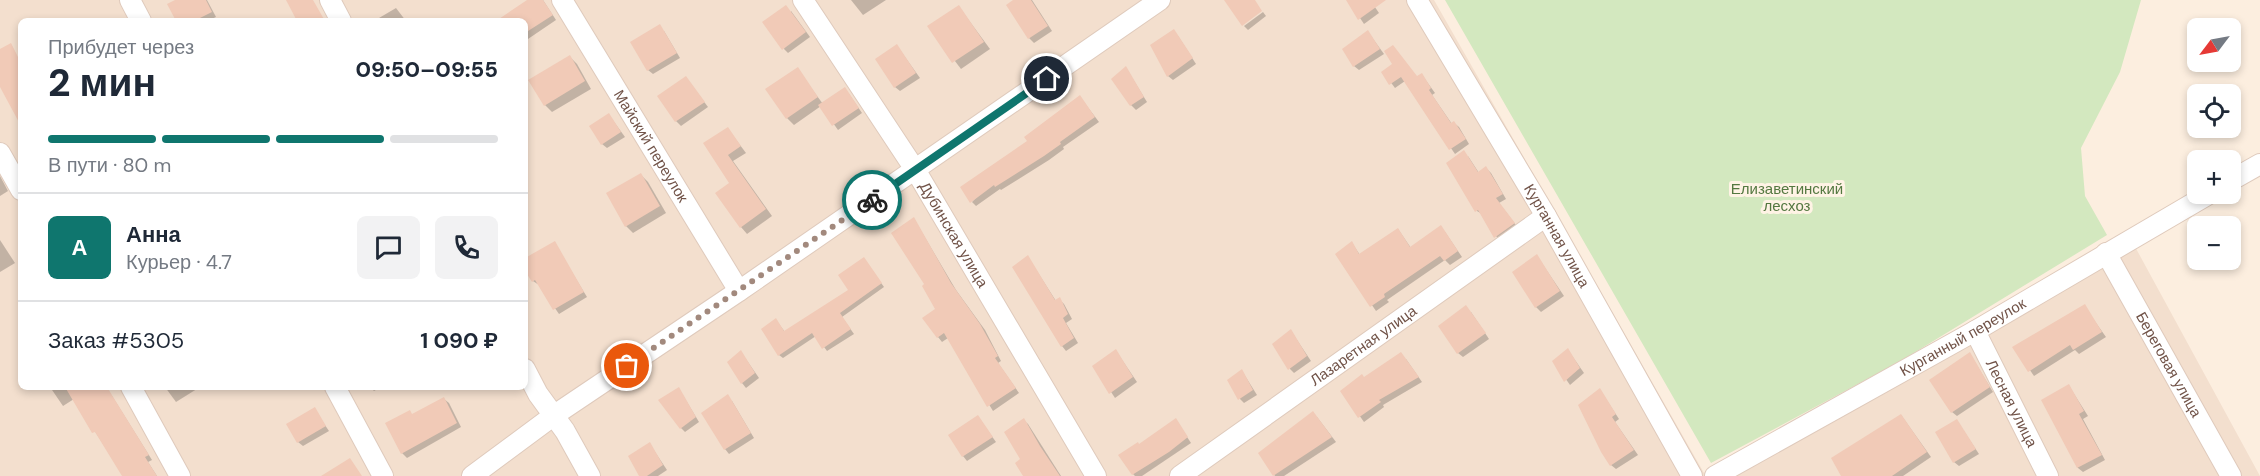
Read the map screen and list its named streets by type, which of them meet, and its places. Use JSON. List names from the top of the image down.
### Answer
{
  "streets": {
    "street": [
      "Майский переулок",
      "Дубинская улица",
      "Курганная улица",
      "Курганный переулок",
      "Лазаретная улица",
      "Береговая улица",
      "Лесная улица"
    ]
  },
  "crossings": [
    ["Курганная улица", "Лазаретная улица"],
    ["Курганный переулок", "Береговая улица"],
    ["Курганный переулок", "Лесная улица"]
  ],
  "parks": ["Елизаветинский лесхоз"],
  "north": "bottom left",
  "page": {
    "map_buttons": ["+", "−"],
    "heading": ["2 мин", "Прибудет через", "09:50–09:55"],
    "panel": [
      "Анна",
      "Курьер · 4.7",
      "Заказ #5305",
      "1 090 ₽"
    ],
    "bar": "В пути · 80 m",
    "round": "А"
  }
}
